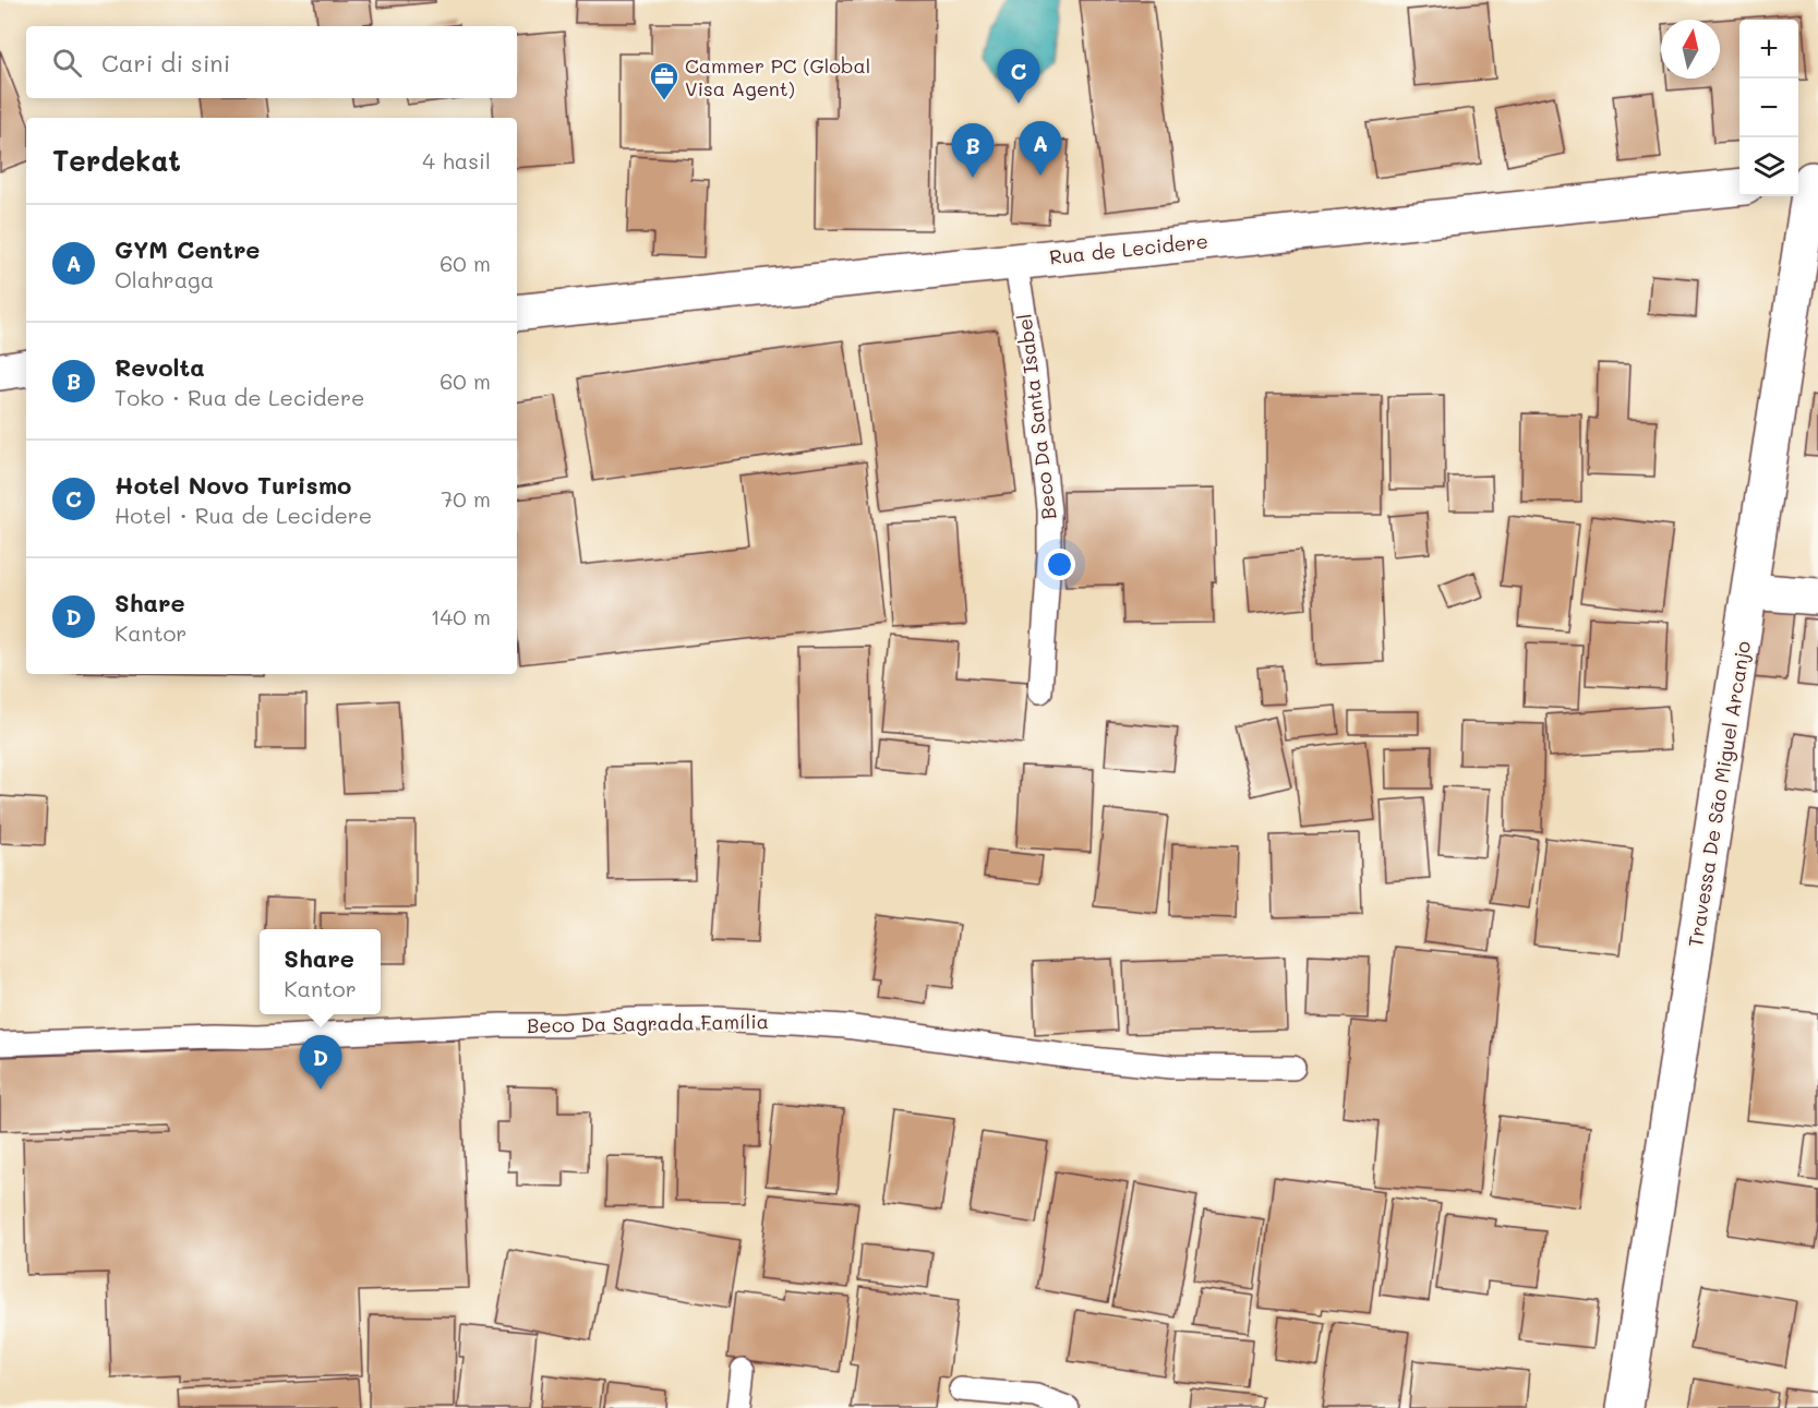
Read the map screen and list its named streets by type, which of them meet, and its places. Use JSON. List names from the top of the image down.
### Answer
{
  "streets": {
    "street": ["Rua de Lecidere", "Travessa De São Miguel Arcanjo"],
    "lane": ["Beco Da Santa Isabel", "Beco Da Sagrada Família"]
  },
  "crossings": [
    ["Rua de Lecidere", "Beco Da Santa Isabel"]
  ],
  "places": {
    "office": ["Cammer PC (Global Visa Agent)"]
  },
  "north": "top",
  "page": {
    "map_buttons": ["+", "−"],
    "search": "Cari di sini",
    "pins": [
      "C",
      "A",
      "B",
      "D"
    ],
    "heading": ["Terdekat", "4 hasil"],
    "list": [
      {
        "mark": "A",
        "name": "GYM Centre",
        "note": "Olahraga",
        "value": "60 m"
      },
      {
        "mark": "B",
        "name": "Revolta",
        "note": "Toko · Rua de Lecidere",
        "value": "60 m"
      },
      {
        "mark": "C",
        "name": "Hotel Novo Turismo",
        "note": "Hotel · Rua de Lecidere",
        "value": "70 m"
      },
      {
        "mark": "D",
        "name": "Share",
        "note": "Kantor",
        "value": "140 m"
      }
    ],
    "popup": ["Share", "Kantor"]
  }
}
